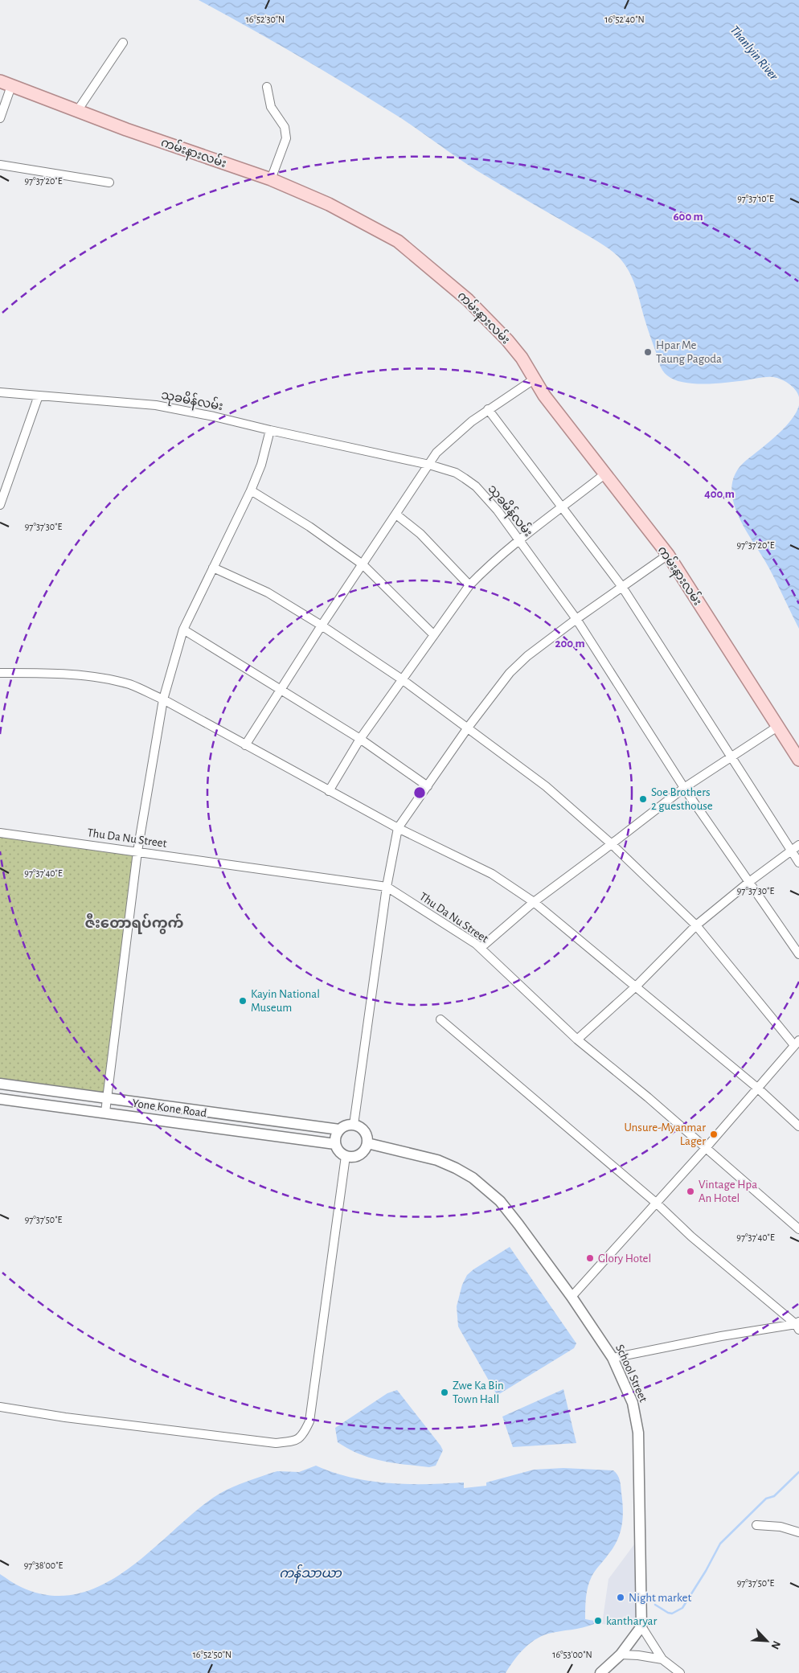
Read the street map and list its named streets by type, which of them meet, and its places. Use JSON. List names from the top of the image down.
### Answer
{
  "streets": {
    "main road": ["ကမ်းနားလမ်း"],
    "street": [
      "သုခမိန်လမ်း",
      "Thu Da Nu Street",
      "Yone Kone Road",
      "School Street"
    ]
  },
  "crossings": [
    ["Yone Kone Road", "School Street"]
  ],
  "districts": ["ဇီးတောရပ်ကွက်"],
  "water": ["Thanlyin River", "ကန်သာယာ"],
  "places": [
    "Hpar Me Taung Pagoda",
    "Soe Brothers 2 guesthouse",
    "Kayin National Museum",
    "Unsure-Myanmar Lager",
    "Vintage Hpa An Hotel",
    "Glory Hotel",
    "Zwe Ka Bin Town Hall",
    "Night market",
    "kantharyar"
  ],
  "north": "bottom right",
  "coordinates": [
    "16°52'30\"N",
    "16°52'40\"N",
    "97°37'20\"E",
    "97°37'10\"E",
    "97°37'30\"E",
    "97°37'40\"E",
    "97°37'50\"E",
    "97°38'00\"E",
    "16°52'50\"N",
    "16°53'00\"N"
  ],
  "rings": ["600 m", "400 m", "200 m"]
}
